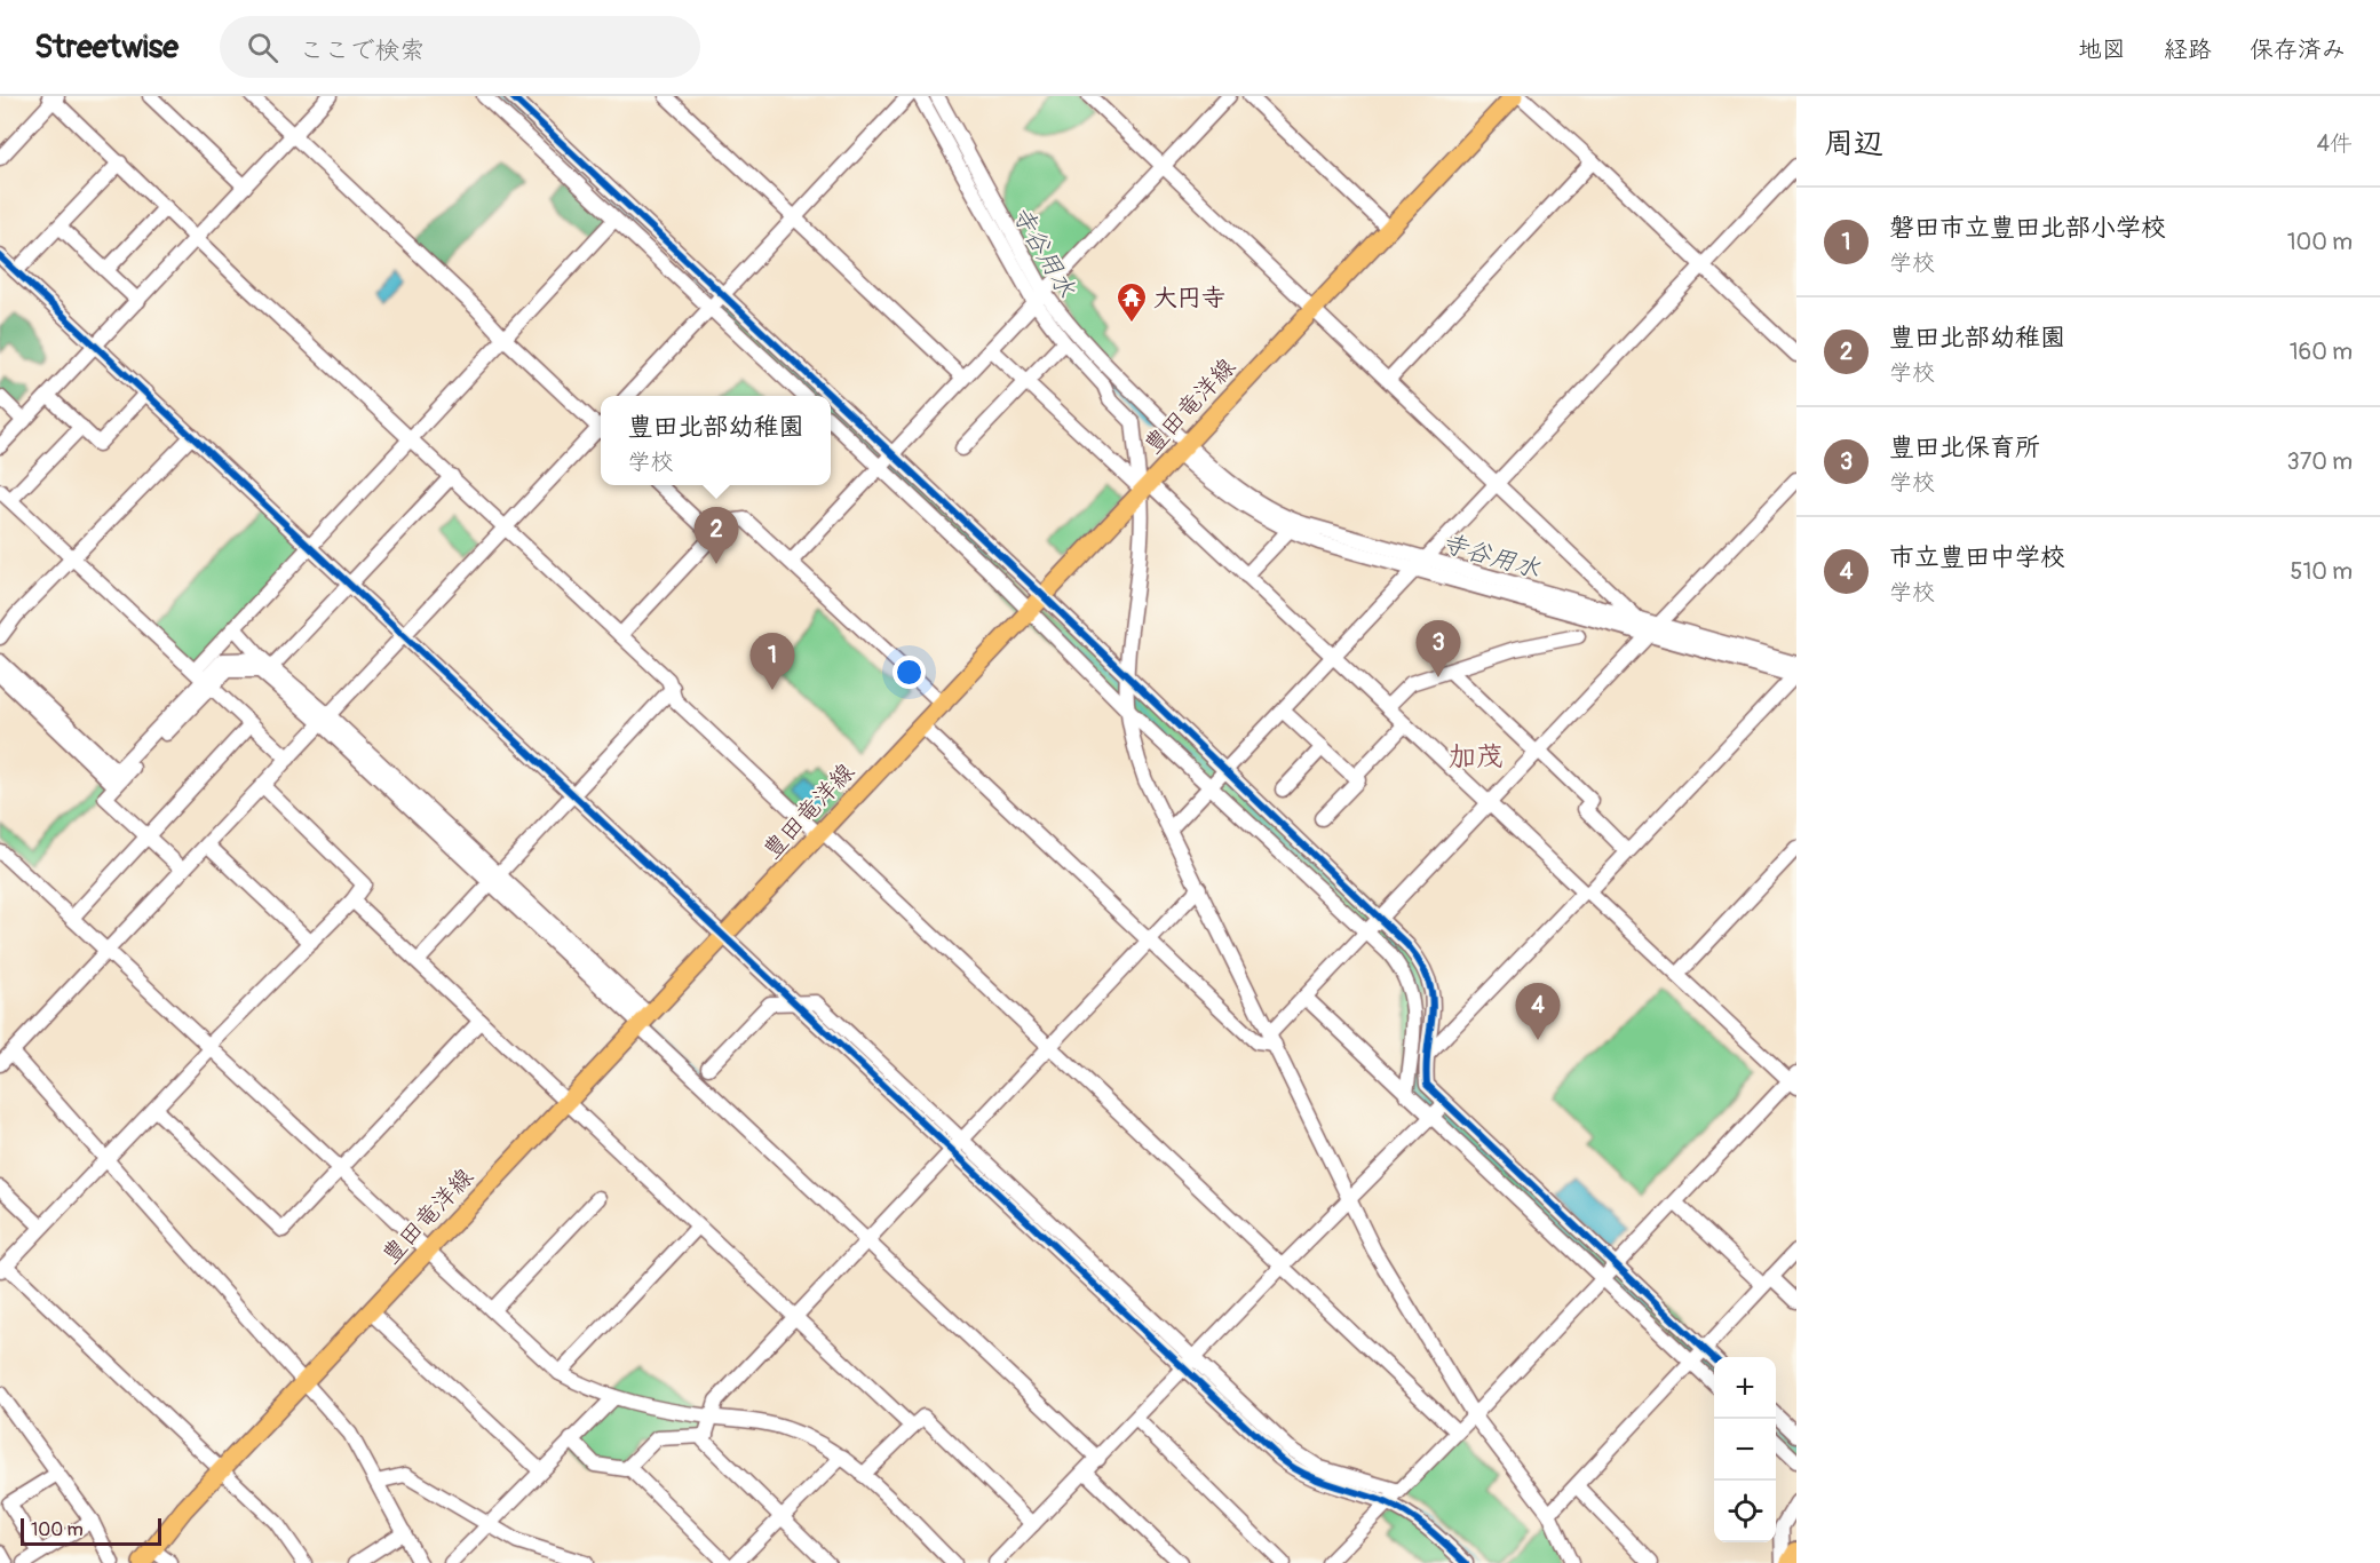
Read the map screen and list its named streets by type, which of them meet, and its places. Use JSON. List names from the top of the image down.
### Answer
{
  "streets": {
    "main road": ["豊田竜洋線"]
  },
  "districts": ["加茂"],
  "water": ["寺谷用水"],
  "places": {
    "temple": ["大円寺"]
  },
  "scale_bar": "100 m",
  "page": {
    "header": "Streetwise",
    "search": "ここで検索",
    "nav": ["地図", "経路", "保存済み"],
    "heading": ["周辺", "4件"],
    "list": [
      {
        "mark": "1",
        "name": "磐田市立豊田北部小学校",
        "note": "学校",
        "value": "100 m"
      },
      {
        "mark": "2",
        "name": "豊田北部幼稚園",
        "note": "学校",
        "value": "160 m"
      },
      {
        "mark": "3",
        "name": "豊田北保育所",
        "note": "学校",
        "value": "370 m"
      },
      {
        "mark": "4",
        "name": "市立豊田中学校",
        "note": "学校",
        "value": "510 m"
      }
    ],
    "popup": ["豊田北部幼稚園", "学校"],
    "pins": [
      "2",
      "3",
      "1",
      "4"
    ],
    "map_buttons": ["+", "−"],
    "scale": "100 m"
  }
}
